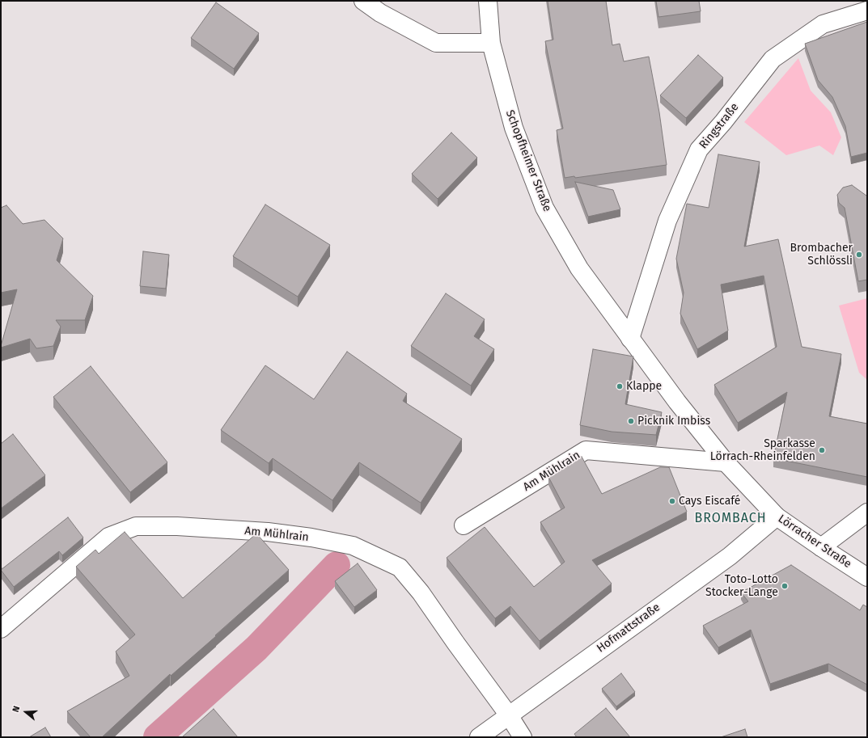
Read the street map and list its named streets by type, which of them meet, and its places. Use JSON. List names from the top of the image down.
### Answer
{
  "streets": {
    "street": [
      "Ringstraße",
      "Schopfheimer Straße",
      "Am Mühlrain",
      "Lörracher Straße",
      "Hofmattstraße"
    ]
  },
  "crossings": [
    ["Ringstraße", "Schopfheimer Straße"],
    ["Ringstraße", "Lörracher Straße"],
    ["Schopfheimer Straße", "Lörracher Straße"],
    ["Am Mühlrain", "Lörracher Straße"],
    ["Am Mühlrain", "Hofmattstraße"],
    ["Lörracher Straße", "Hofmattstraße"]
  ],
  "districts": ["BROMBACH"],
  "places": [
    "Brombacher Schlössli",
    "Klappe",
    "Picknik Imbiss",
    "Sparkasse Lörrach-Rheinfelden",
    "Cays Eiscafé",
    "Toto-Lotto Stocker-Lange"
  ],
  "north": "left"
}
